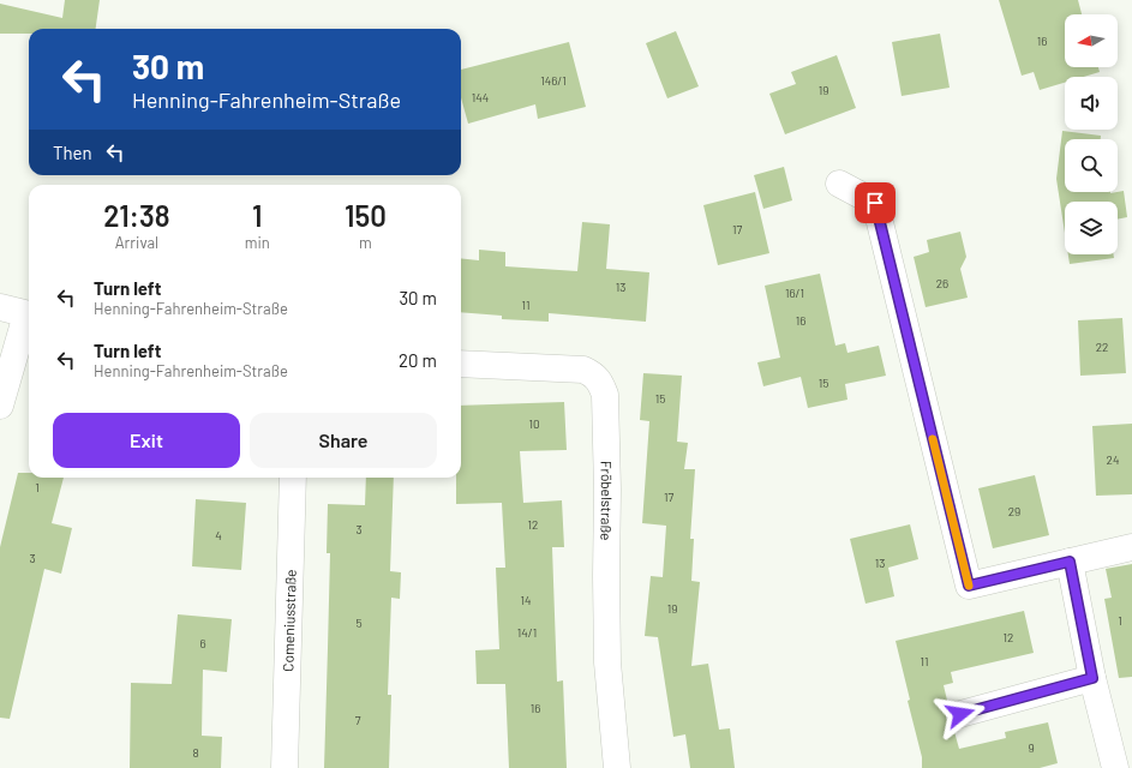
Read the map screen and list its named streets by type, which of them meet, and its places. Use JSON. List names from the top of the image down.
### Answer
{
  "streets": {
    "street": ["Fröbelstraße", "Comeniusstraße"]
  },
  "house_numbers": [
    "16",
    "146/1",
    "19",
    "144",
    "17",
    "26",
    "13",
    "16/1",
    "11",
    "16",
    "22",
    "15",
    "15",
    "10",
    "24",
    "1",
    "17",
    "29",
    "12",
    "3",
    "4",
    "3",
    "13",
    "14",
    "19",
    "1",
    "5",
    "14/1",
    "12",
    "6",
    "11",
    "16",
    "7",
    "9",
    "8"
  ],
  "north": "left",
  "page": {
    "turn": ["30 m", "Henning-Fahrenheim-Straße"],
    "then": "Then",
    "eta": [
      "21:38",
      "Arrival",
      "1",
      "min",
      "150",
      "m"
    ],
    "list": [
      {
        "name": "Turn left",
        "note": "Henning-Fahrenheim-Straße",
        "value": "30 m"
      },
      {
        "name": "Turn left",
        "note": "Henning-Fahrenheim-Straße",
        "value": "20 m"
      }
    ],
    "buttons": ["Exit", "Share"]
  }
}
